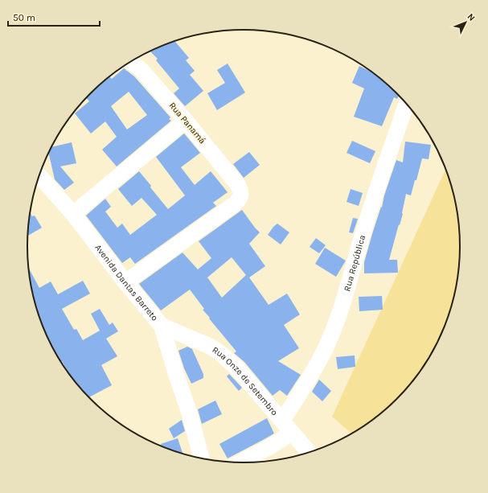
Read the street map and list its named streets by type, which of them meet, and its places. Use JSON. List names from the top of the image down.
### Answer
{
  "streets": {
    "street": [
      "Rua Panamá",
      "Rua República",
      "Avenida Dantas Barreto",
      "Rua Onze de Setembro"
    ]
  },
  "crossings": [
    ["Rua Panamá", "Avenida Dantas Barreto"],
    ["Rua República", "Rua Onze de Setembro"],
    ["Avenida Dantas Barreto", "Rua Onze de Setembro"]
  ],
  "scale_bar": "50 m",
  "north": "top right"
}
